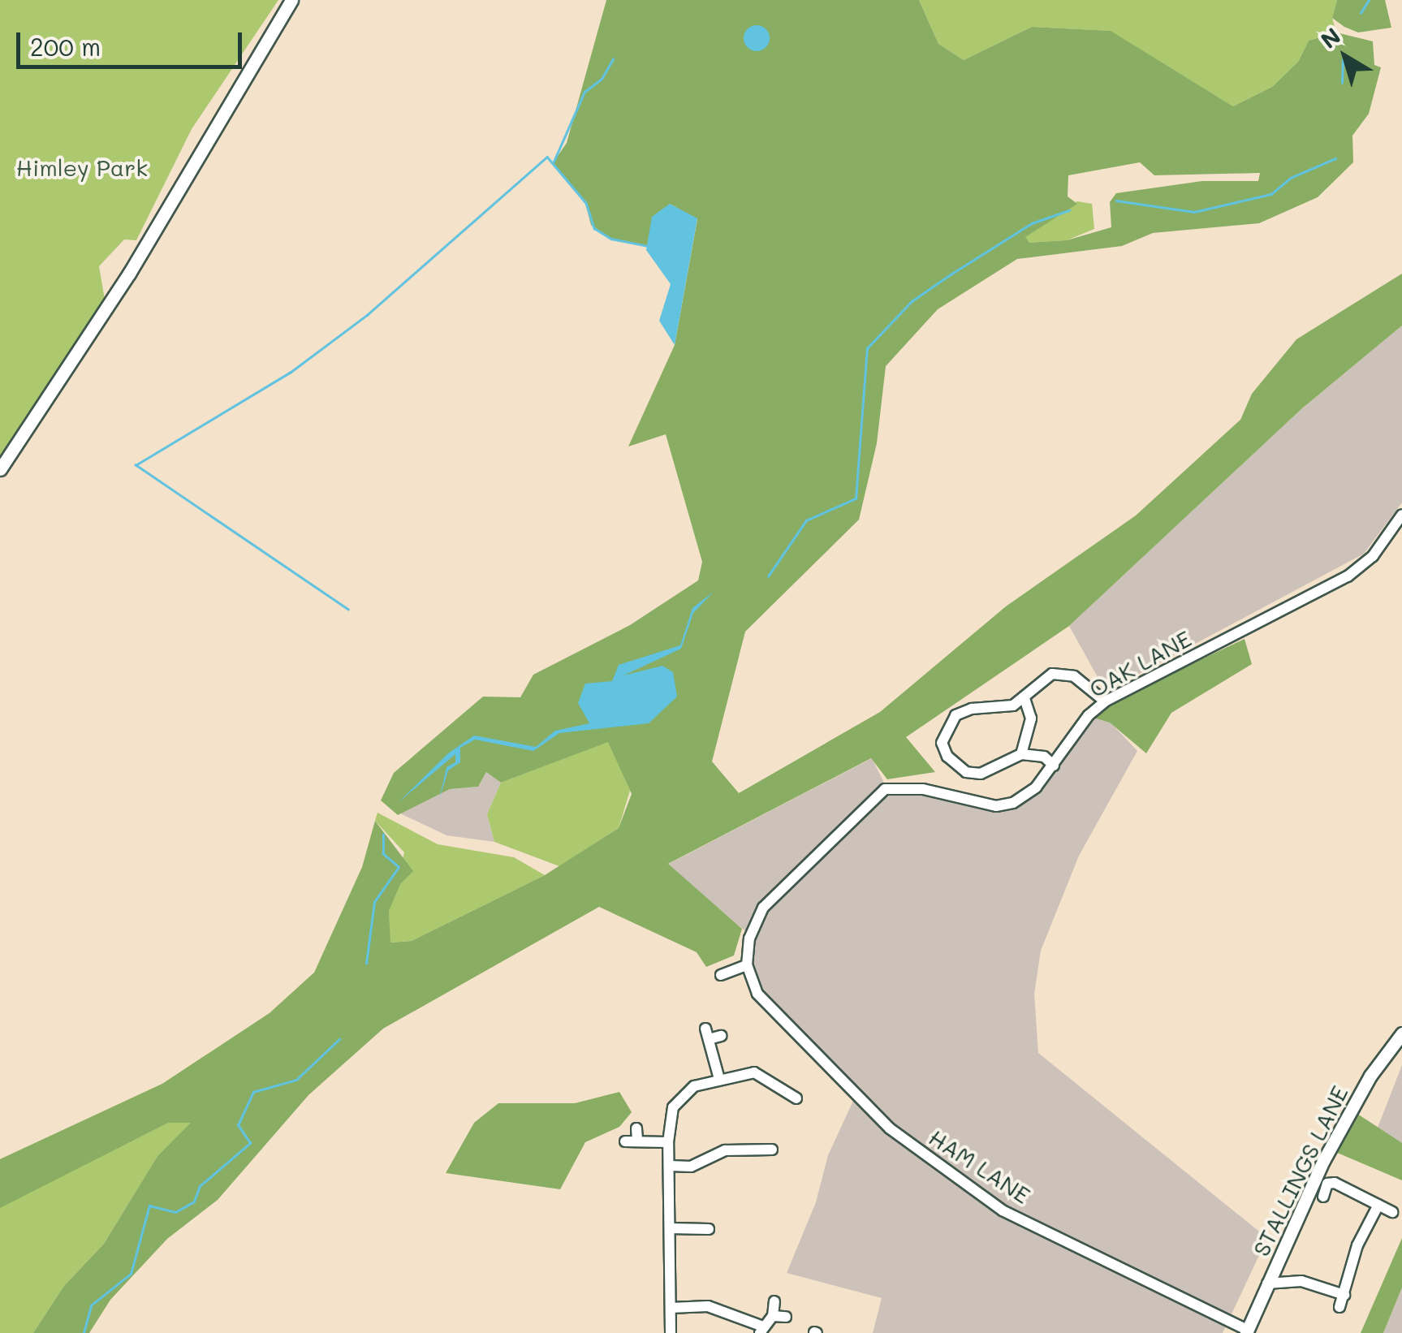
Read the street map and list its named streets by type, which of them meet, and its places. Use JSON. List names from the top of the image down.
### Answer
{
  "streets": {
    "main road": ["STALLINGS LANE"],
    "street": ["OAK LANE", "HAM LANE"]
  },
  "crossings": [
    ["OAK LANE", "HAM LANE"],
    ["HAM LANE", "STALLINGS LANE"]
  ],
  "parks": ["Himley Park"],
  "scale_bar": "200 m",
  "north": "top left"
}
